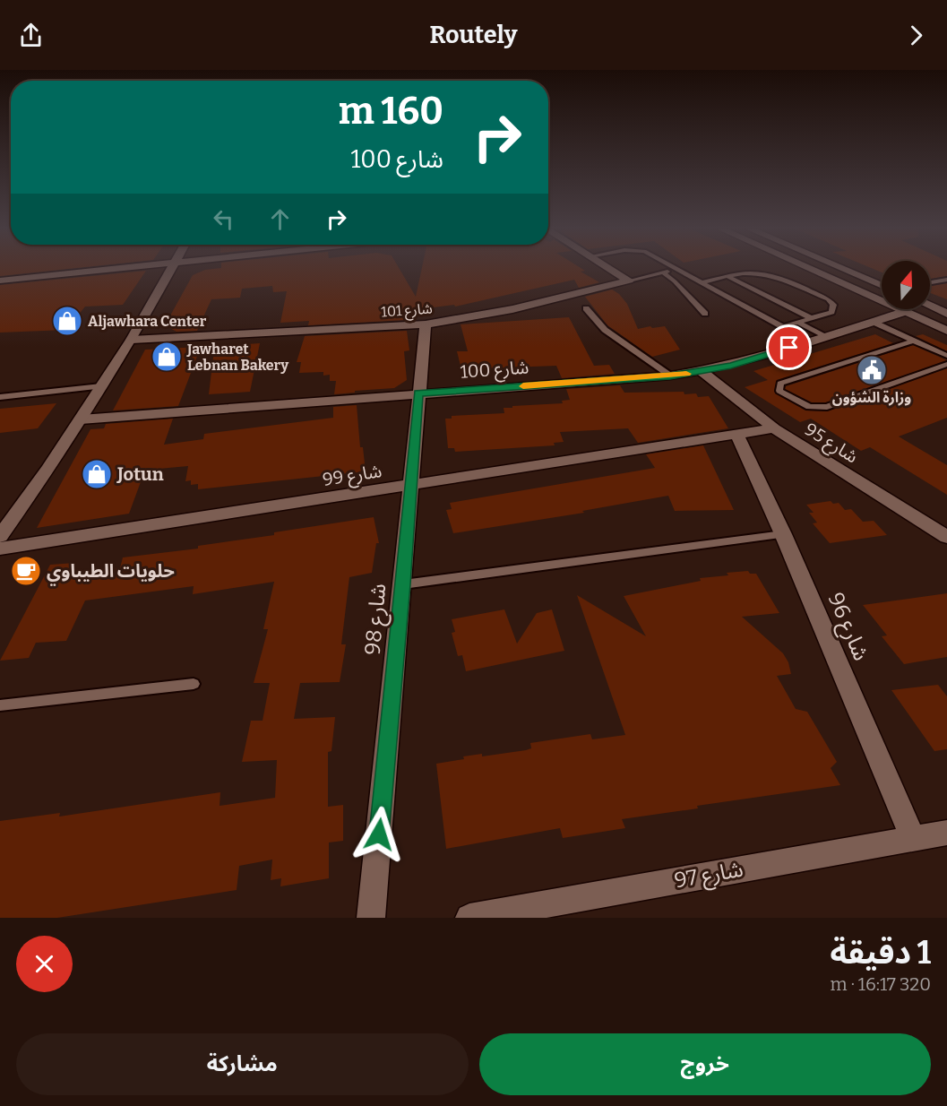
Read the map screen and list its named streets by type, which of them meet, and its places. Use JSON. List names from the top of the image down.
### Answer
{
  "streets": {
    "street": [
      "شارع 101",
      "شارع 100",
      "شارع 95",
      "شارع 99",
      "شارع 98",
      "شارع 96",
      "شارع 97"
    ]
  },
  "crossings": [
    ["شارع 101", "شارع 98"],
    ["شارع 100", "شارع 95"],
    ["شارع 100", "شارع 98"],
    ["شارع 95", "شارع 99"],
    ["شارع 99", "شارع 98"],
    ["شارع 99", "شارع 96"],
    ["شارع 96", "شارع 97"]
  ],
  "places": {
    "shop": ["Aljawhara Center", "Jawharet Lebnan Bakery", "Jotun"],
    "public building": ["وزارة الشؤون"],
    "cafe": ["حلويات الطيباوي"]
  },
  "north": "top",
  "page": {
    "header": "Routely",
    "turn": ["160 m", "شارع 100"],
    "heading": ["1 دقيقة", "320 m · 16:17"],
    "buttons": ["خروج", "مشاركة"]
  }
}
